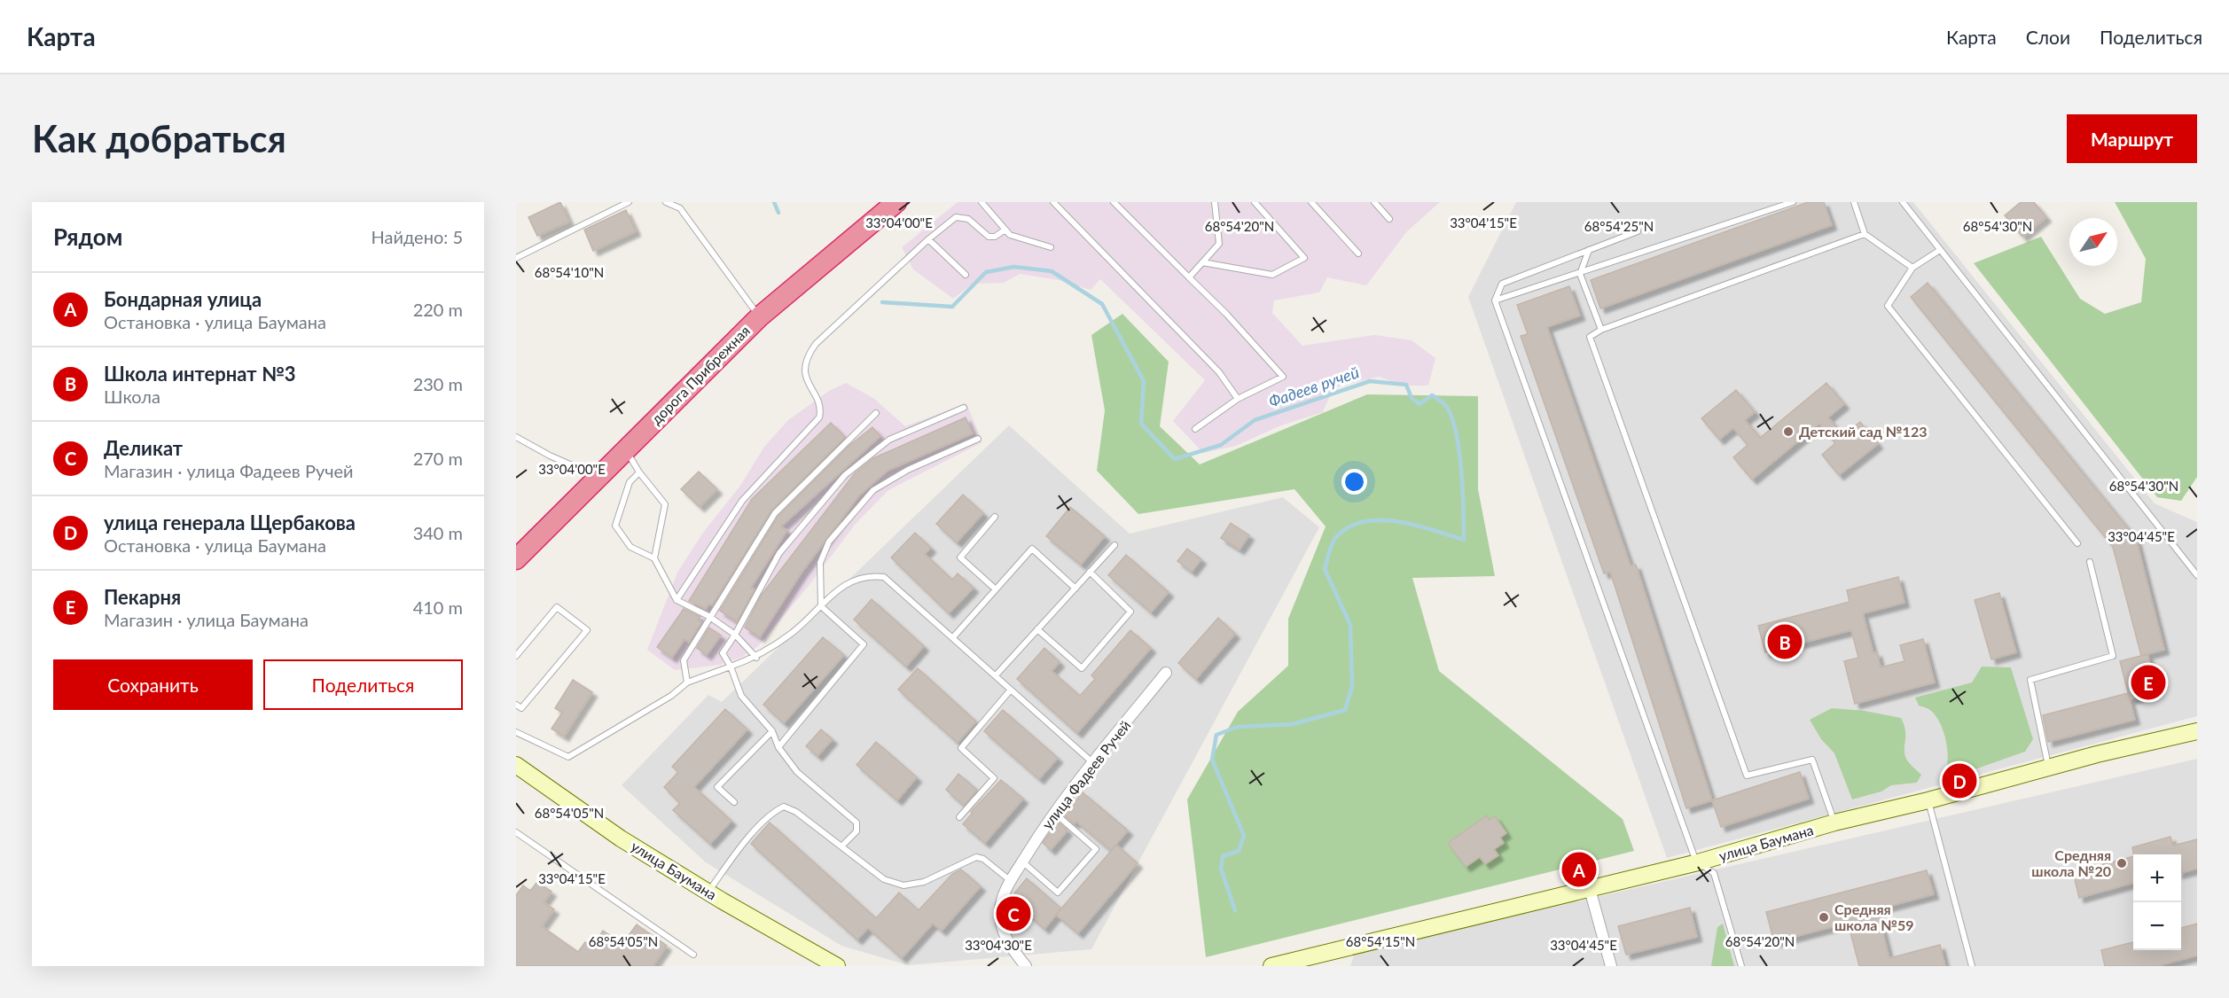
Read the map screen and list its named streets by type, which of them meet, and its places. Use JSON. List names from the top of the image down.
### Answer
{
  "streets": {
    "highway": ["дорога Прибрежная"],
    "street": ["улица Фадеев Ручей", "улица Баумана"]
  },
  "water": ["Фадеев ручей"],
  "places": ["Детский сад №123", "Средняя школа №20", "Средняя школа №59"],
  "north": "top right",
  "page": {
    "header": "Карта",
    "nav": ["Карта", "Слои", "Поделиться"],
    "buttons": [
      "Маршрут",
      ["Сохранить", "Поделиться"]
    ],
    "title": "Как добраться",
    "heading": ["Рядом", "Найдено: 5"],
    "list": [
      {
        "mark": "A",
        "name": "Бондарная улица",
        "note": "Остановка · улица Баумана",
        "value": "220 m"
      },
      {
        "mark": "B",
        "name": "Школа интернат №3",
        "note": "Школа",
        "value": "230 m"
      },
      {
        "mark": "C",
        "name": "Деликат",
        "note": "Магазин · улица Фадеев Ручей",
        "value": "270 m"
      },
      {
        "mark": "D",
        "name": "улица генерала Щербакова",
        "note": "Остановка · улица Баумана",
        "value": "340 m"
      },
      {
        "mark": "E",
        "name": "Пекарня",
        "note": "Магазин · улица Баумана",
        "value": "410 m"
      }
    ],
    "pins": [
      "B",
      "E",
      "D",
      "A",
      "C"
    ],
    "map_buttons": ["+", "−"]
  },
  "coordinates": [
    "33°04'15\"E",
    "33°04'00\"E",
    "68°54'20\"N",
    "68°54'25\"N",
    "68°54'30\"N",
    "68°54'10\"N",
    "33°04'45\"E",
    "68°54'05\"N",
    "68°54'15\"N",
    "33°04'30\"E"
  ]
}
